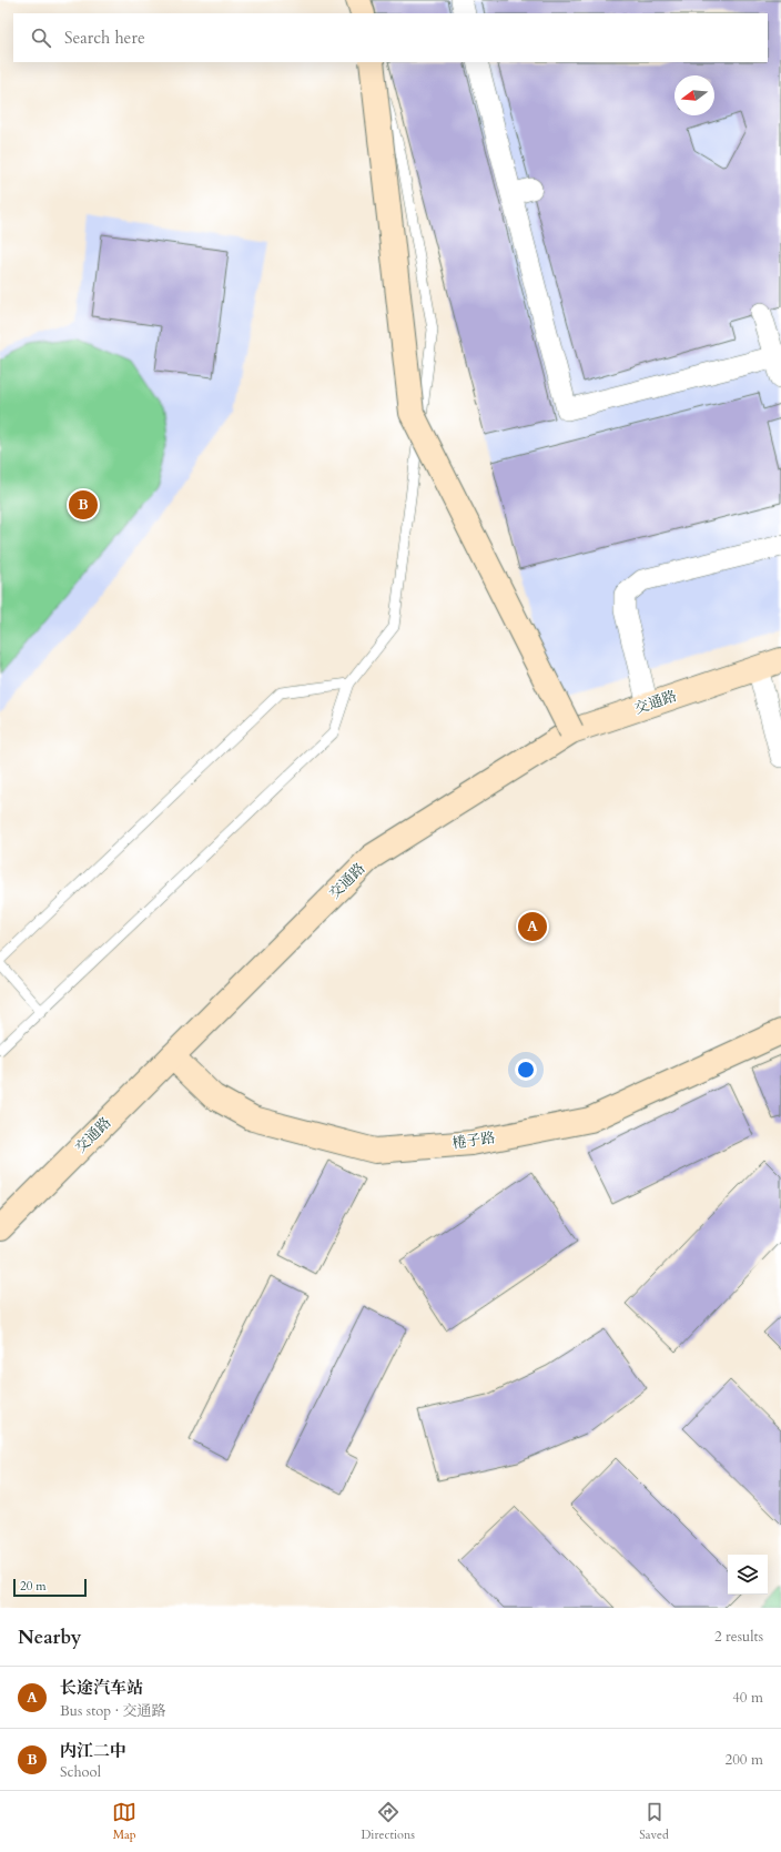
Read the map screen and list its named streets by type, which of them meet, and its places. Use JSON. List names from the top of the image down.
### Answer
{
  "streets": {
    "street": ["交通路", "棬子路"]
  },
  "crossings": [
    ["交通路", "棬子路"]
  ],
  "scale_bar": "20 m",
  "north": "left",
  "page": {
    "search": "Search here",
    "pins": ["B", "A"],
    "scale": "20 m",
    "heading": ["Nearby", "2 results"],
    "list": [
      {
        "mark": "A",
        "name": "长途汽车站",
        "note": "Bus stop · 交通路",
        "value": "40 m"
      },
      {
        "mark": "B",
        "name": "内江二中",
        "note": "School",
        "value": "200 m"
      }
    ],
    "nav": ["Map", "Directions", "Saved"]
  }
}
